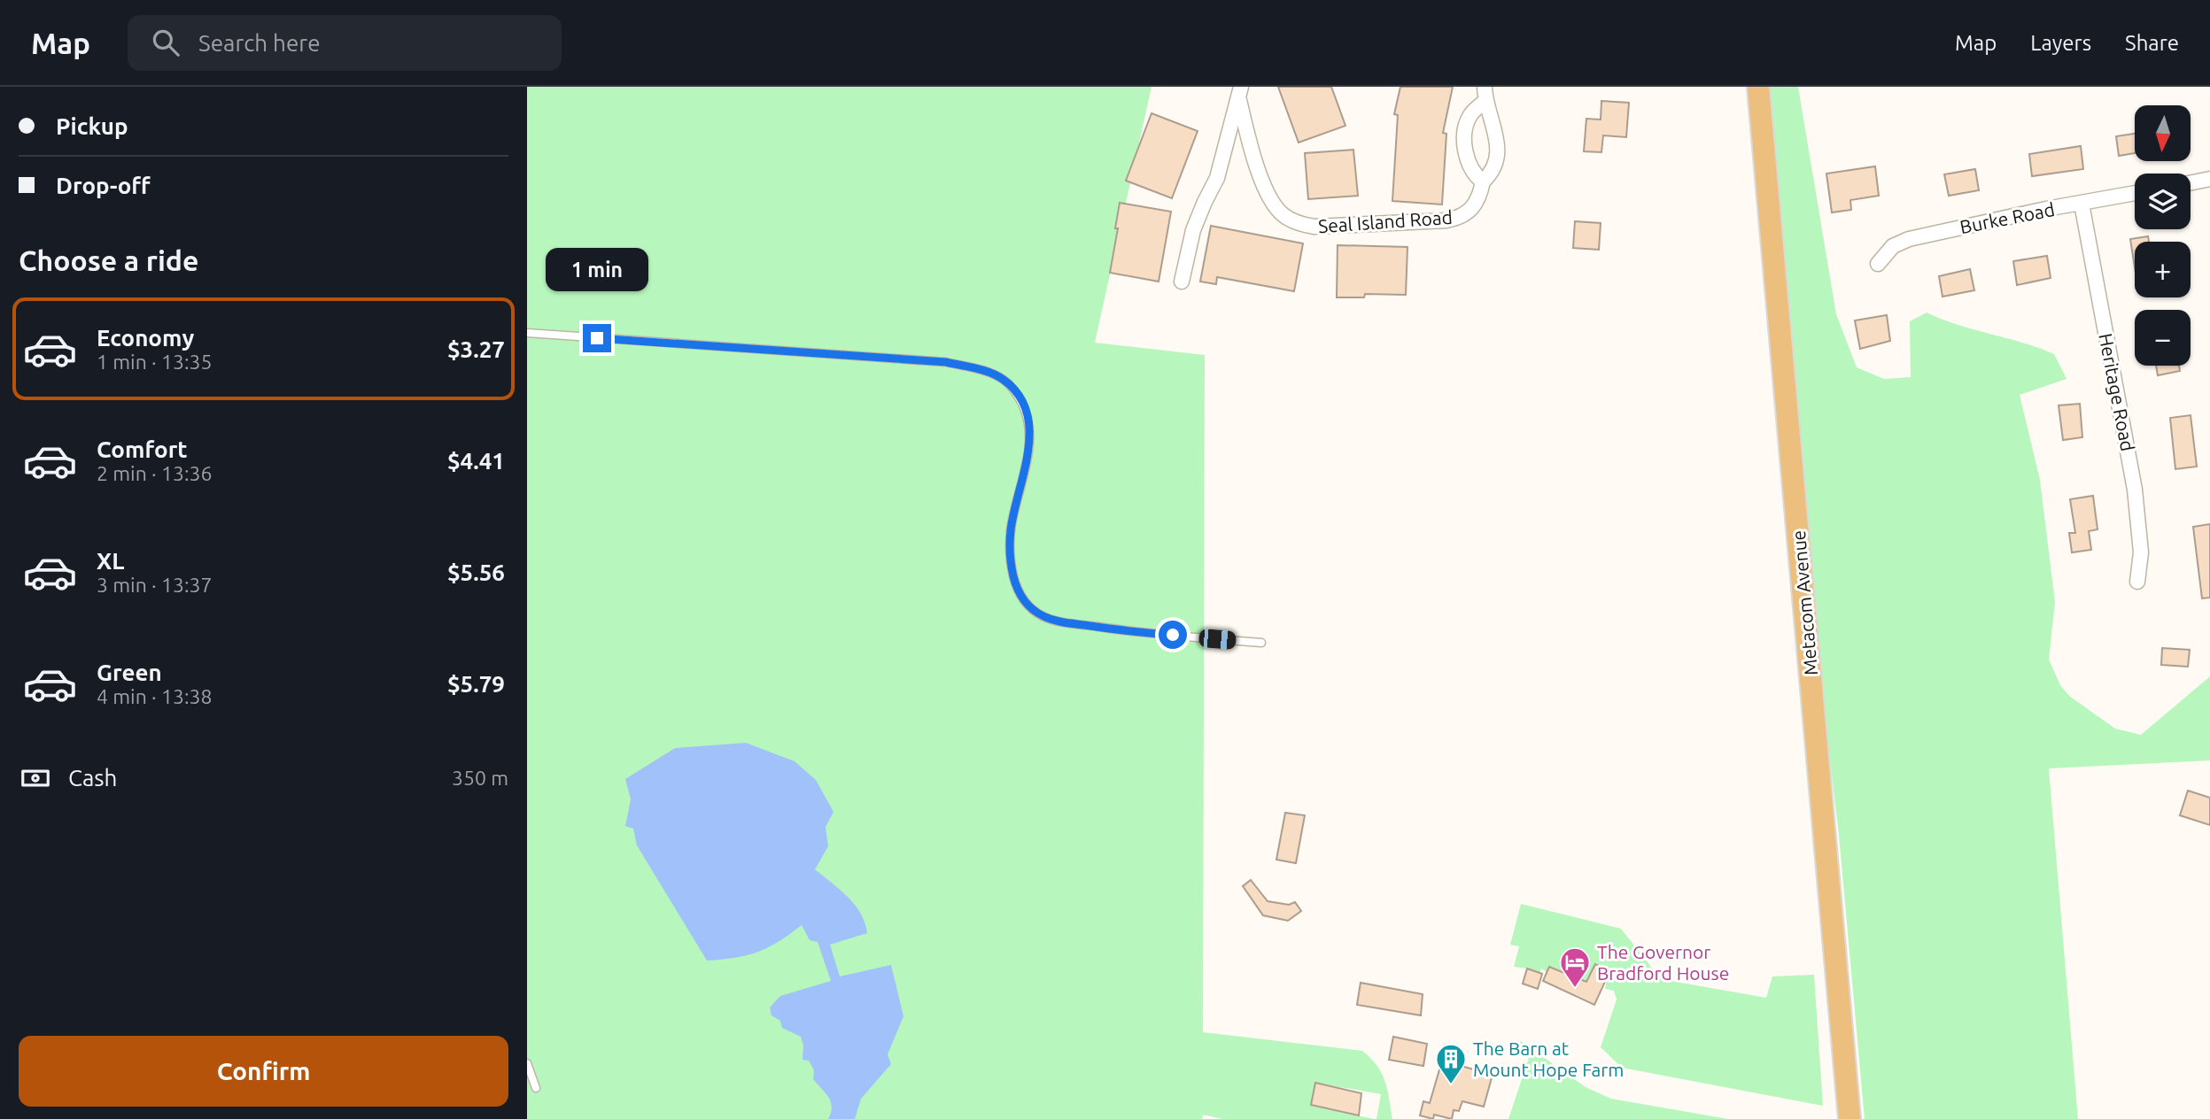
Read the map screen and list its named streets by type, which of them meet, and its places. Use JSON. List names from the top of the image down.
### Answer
{
  "streets": {
    "main road": ["Metacom Avenue"],
    "street": ["Burke Road", "Seal Island Road", "Heritage Road"]
  },
  "crossings": [
    ["Burke Road", "Heritage Road"]
  ],
  "places": {
    "hotel": ["The Governor Bradford House"],
    "building": ["The Barn at Mount Hope Farm"]
  },
  "north": "bottom",
  "page": {
    "header": "Map",
    "search": "Search here",
    "nav": ["Map", "Layers", "Share"],
    "banner": ["Pickup", "Drop-off"],
    "map_buttons": ["+", "−"],
    "heading": "Choose a ride",
    "bubble": "1 min",
    "list": [
      {
        "name": "Economy",
        "note": "1 min · 13:35",
        "value": "$3.27"
      },
      {
        "name": "Comfort",
        "note": "2 min · 13:36",
        "value": "$4.41"
      },
      {
        "name": "XL",
        "note": "3 min · 13:37",
        "value": "$5.56"
      },
      {
        "name": "Green",
        "note": "4 min · 13:38",
        "value": "$5.79"
      }
    ],
    "pay": ["Cash", "350 m"],
    "buttons": "Confirm"
  }
}
